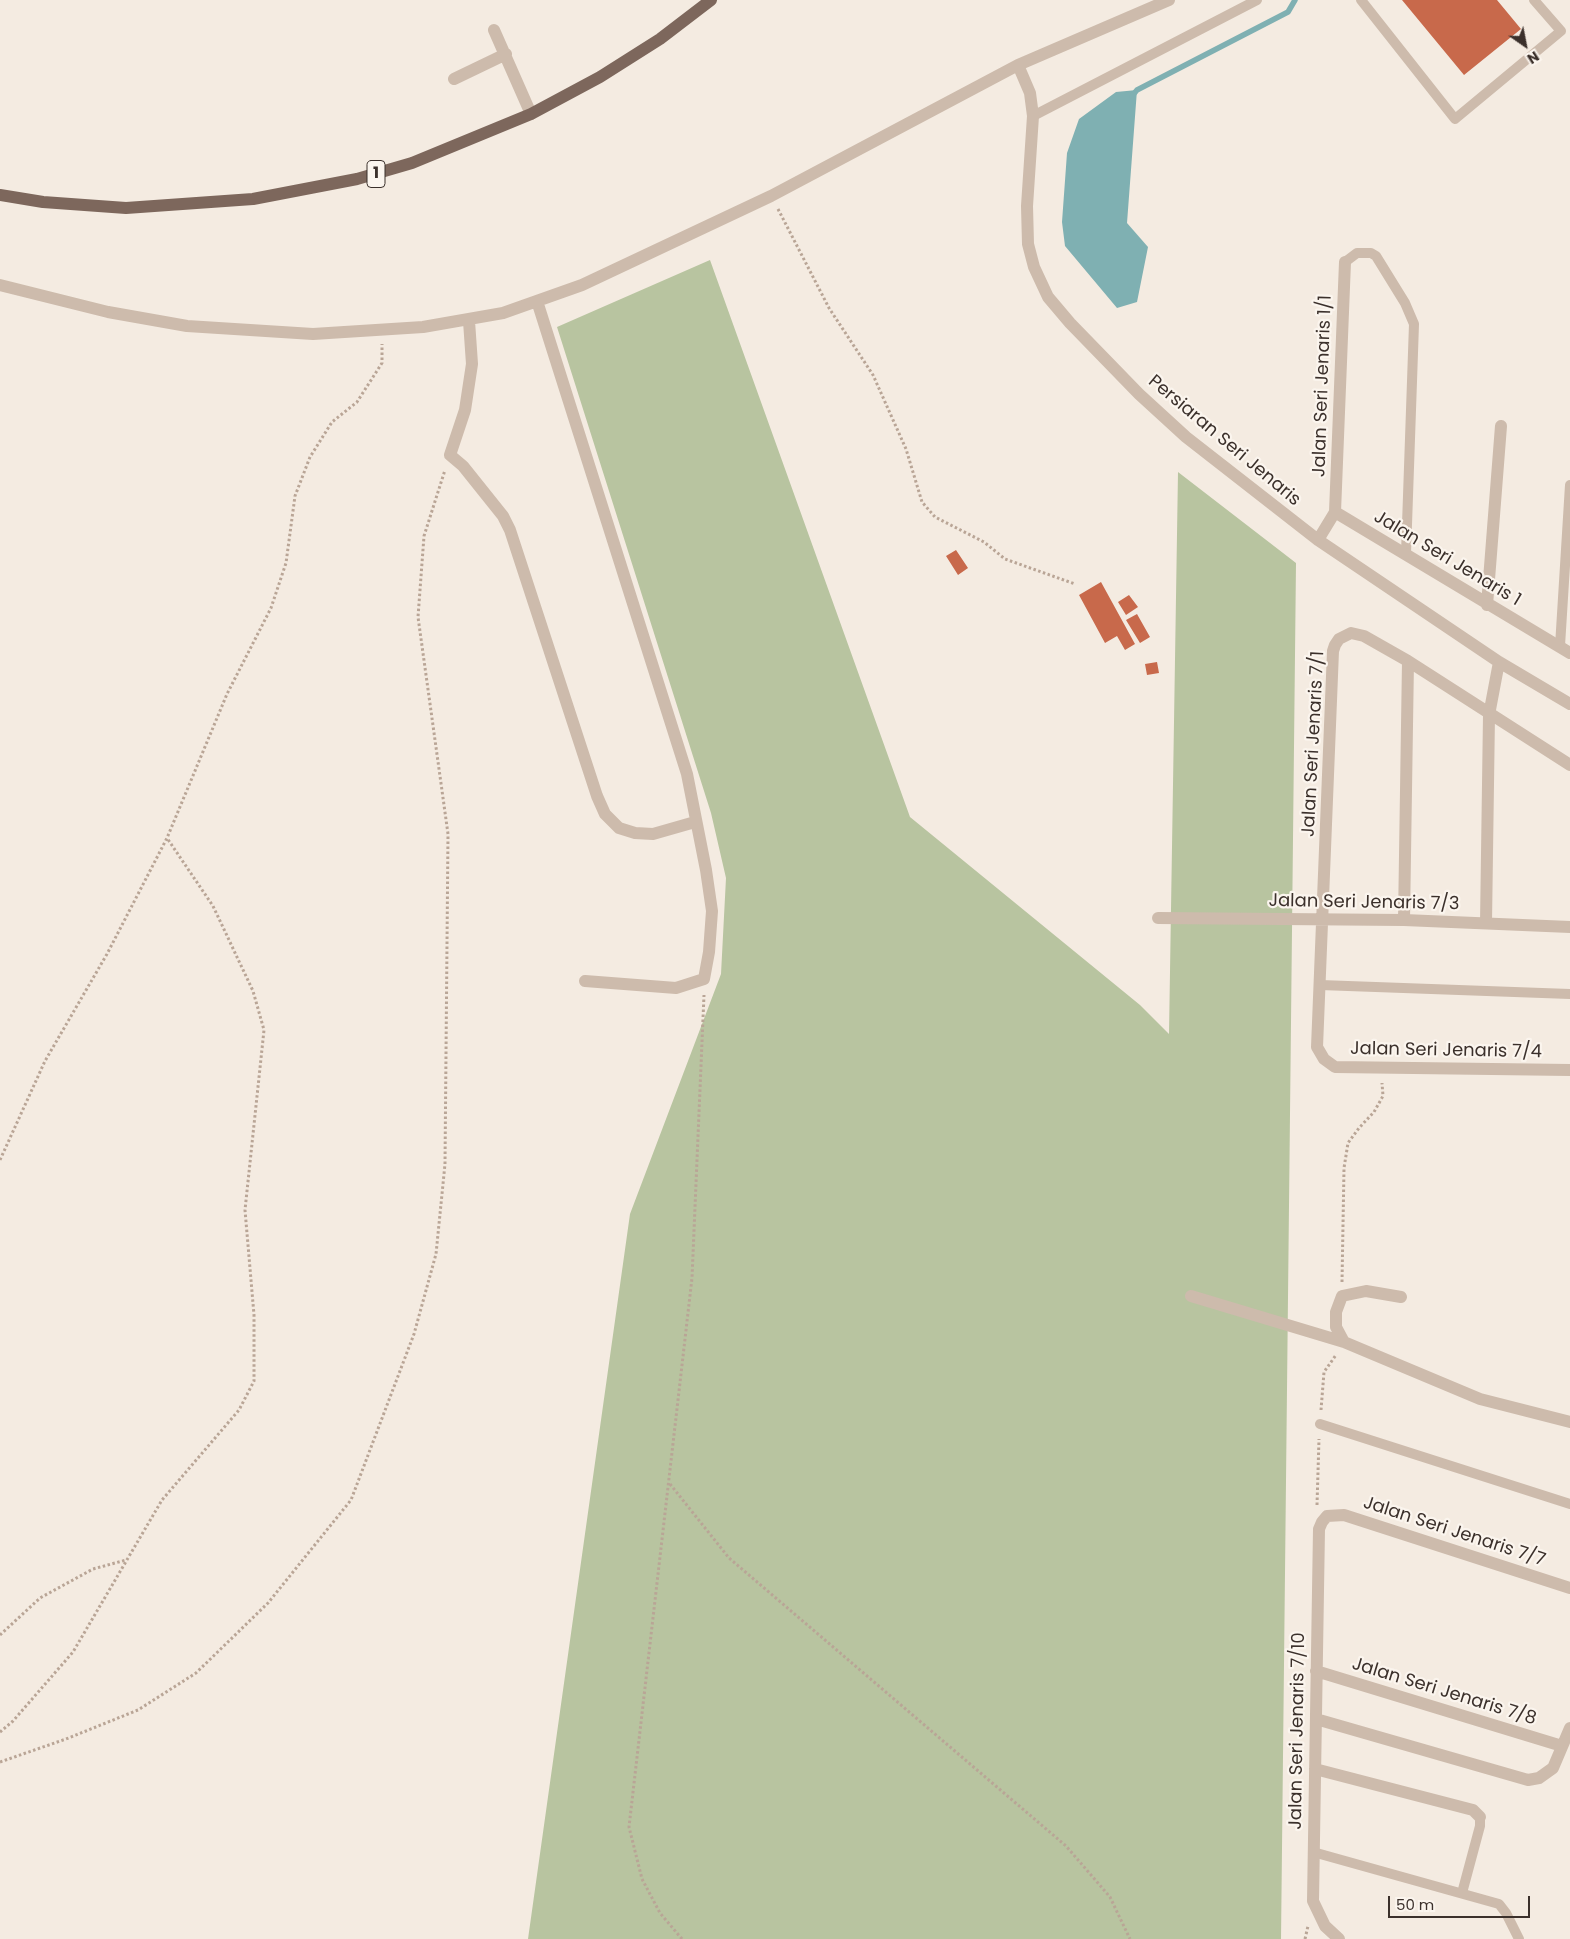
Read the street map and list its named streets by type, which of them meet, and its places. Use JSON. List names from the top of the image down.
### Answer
{
  "streets": {
    "main road": ["1"],
    "street": [
      "Jalan Seri Jenaris 1/1",
      "Persiaran Seri Jenaris",
      "Jalan Seri Jenaris 1",
      "Jalan Seri Jenaris 7/1",
      "Jalan Seri Jenaris 7/3",
      "Jalan Seri Jenaris 7/4",
      "Jalan Seri Jenaris 7/7",
      "Jalan Seri Jenaris 7/8",
      "Jalan Seri Jenaris 7/10"
    ]
  },
  "crossings": [
    ["Jalan Seri Jenaris 1/1", "Jalan Seri Jenaris 1"],
    ["Jalan Seri Jenaris 7/1", "Jalan Seri Jenaris 7/3"],
    ["Jalan Seri Jenaris 7/1", "Jalan Seri Jenaris 7/4"],
    ["Jalan Seri Jenaris 7/7", "Jalan Seri Jenaris 7/10"],
    ["Jalan Seri Jenaris 7/8", "Jalan Seri Jenaris 7/10"]
  ],
  "scale_bar": "50 m",
  "north": "bottom right"
}
